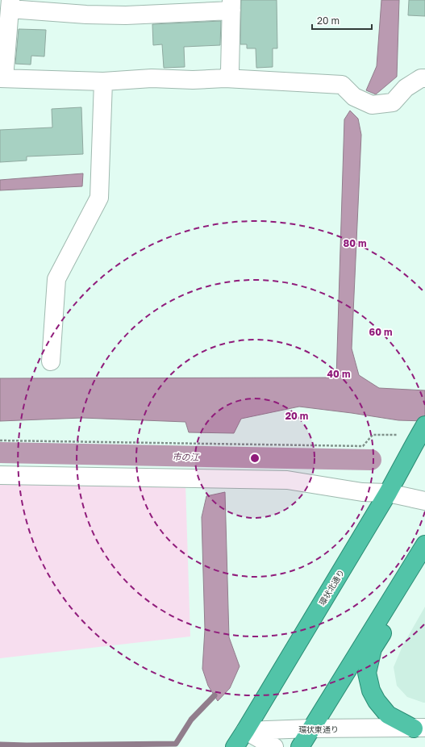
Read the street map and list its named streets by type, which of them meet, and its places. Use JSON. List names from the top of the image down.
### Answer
{
  "streets": {
    "highway": ["環状北通り"],
    "street": ["環状東通り"]
  },
  "crossings": [
    ["環状北通り", "環状東通り"]
  ],
  "water": ["市の江"],
  "scale_bar": "20 m",
  "rings": [
    "80 m",
    "60 m",
    "40 m",
    "20 m"
  ]
}
